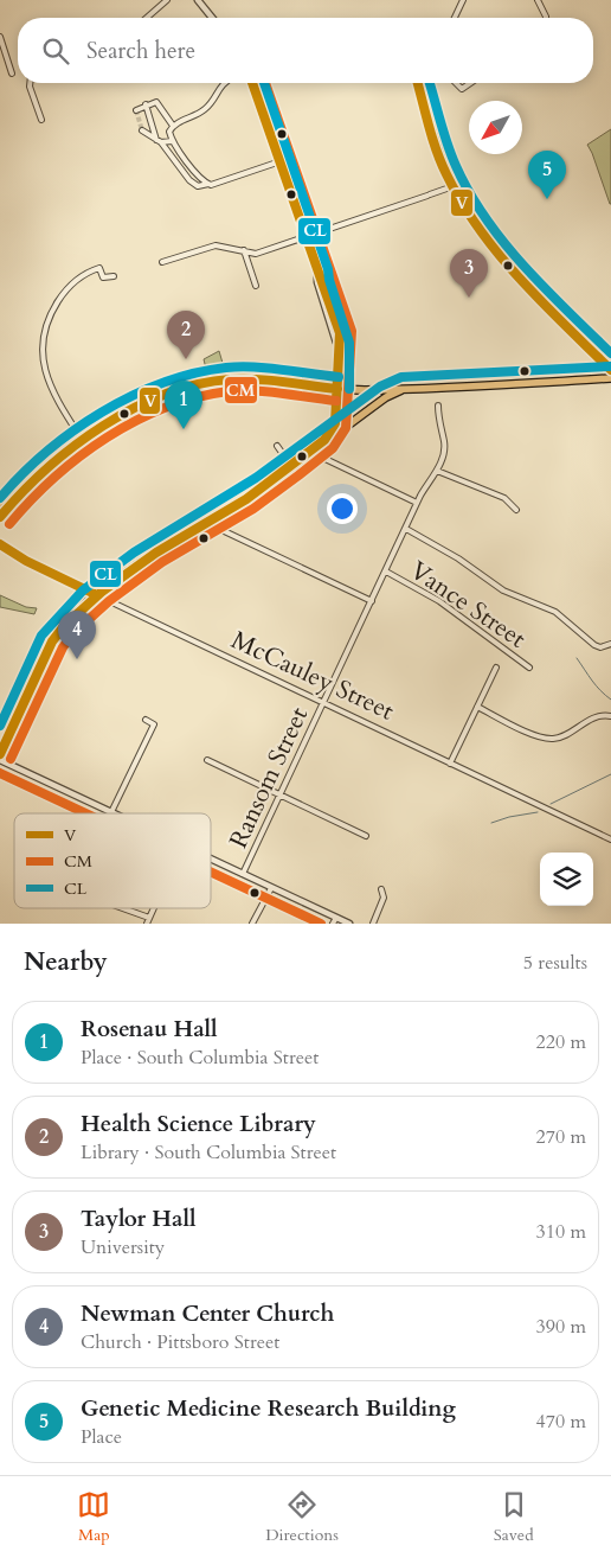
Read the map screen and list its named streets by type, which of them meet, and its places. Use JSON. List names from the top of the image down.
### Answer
{
  "streets": {
    "main road": ["McCauley Street"],
    "street": ["Vance Street", "Ransom Street"]
  },
  "crossings": [
    ["Vance Street", "Ransom Street"],
    ["McCauley Street", "Ransom Street"]
  ],
  "lines": ["transit line V", "transit line CM", "transit line CL"],
  "legend": ["V", "CM", "CL"],
  "north": "bottom left",
  "page": {
    "search": "Search here",
    "pins": [
      "5",
      "3",
      "2",
      "1",
      "4"
    ],
    "heading": ["Nearby", "5 results"],
    "list": [
      {
        "mark": "1",
        "name": "Rosenau Hall",
        "note": "Place · South Columbia Street",
        "value": "220 m"
      },
      {
        "mark": "2",
        "name": "Health Science Library",
        "note": "Library · South Columbia Street",
        "value": "270 m"
      },
      {
        "mark": "3",
        "name": "Taylor Hall",
        "note": "University",
        "value": "310 m"
      },
      {
        "mark": "4",
        "name": "Newman Center Church",
        "note": "Church · Pittsboro Street",
        "value": "390 m"
      },
      {
        "mark": "5",
        "name": "Genetic Medicine Research Building",
        "note": "Place",
        "value": "470 m"
      }
    ],
    "nav": ["Map", "Directions", "Saved"]
  }
}
